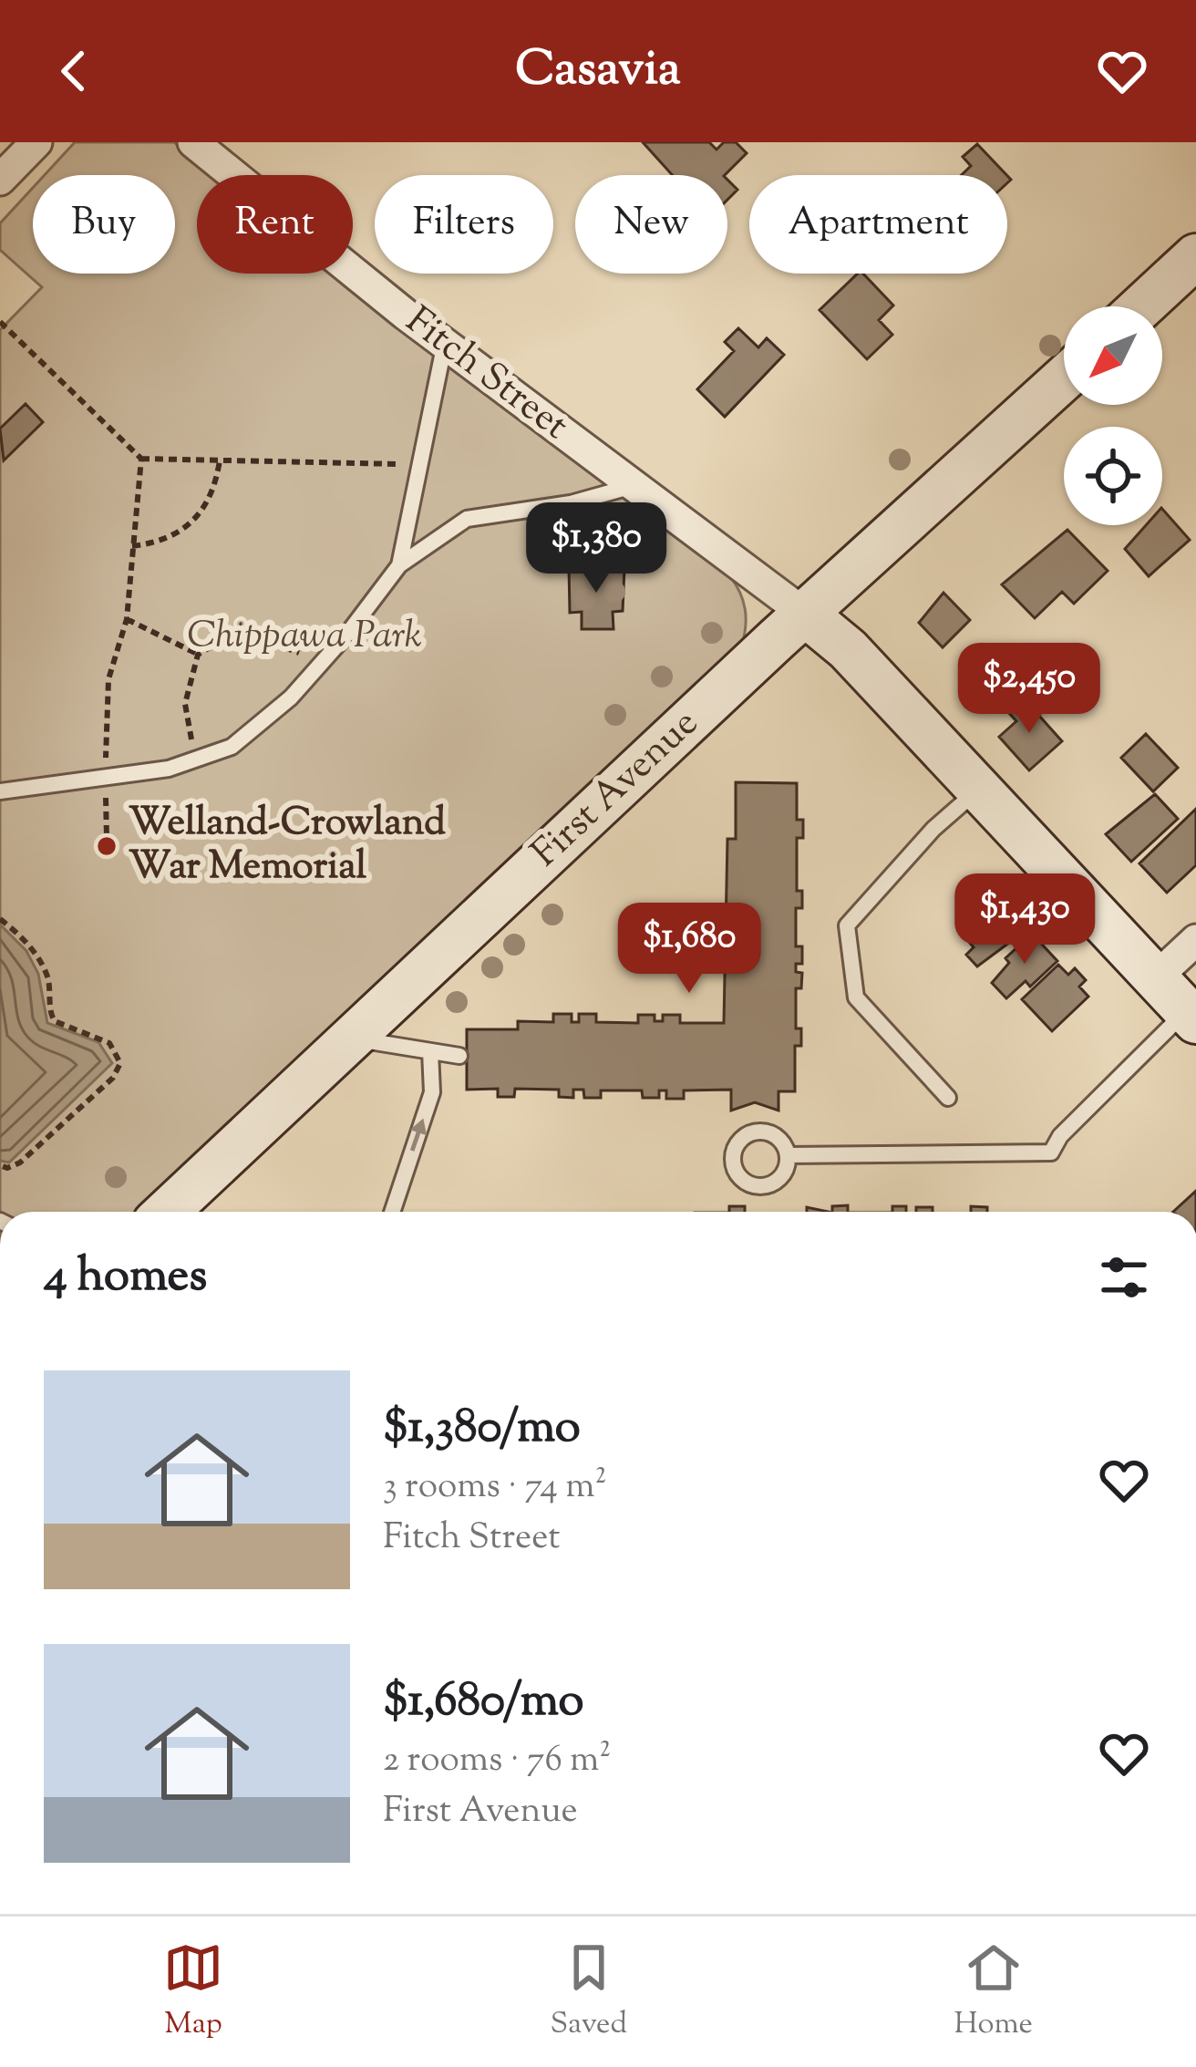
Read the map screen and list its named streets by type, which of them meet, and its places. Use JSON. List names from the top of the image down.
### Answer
{
  "streets": {
    "street": ["Fitch Street", "First Avenue"]
  },
  "crossings": [
    ["Fitch Street", "First Avenue"]
  ],
  "parks": ["Chippawa Park"],
  "places": ["Welland-Crowland War Memorial"],
  "north": "bottom left",
  "page": {
    "header": "Casavia",
    "chip": [
      "Buy",
      "Rent",
      "Filters",
      "New",
      "Apartment"
    ],
    "price": [
      "$1,380",
      "$2,450",
      "$1,430",
      "$1,680"
    ],
    "heading": "4 homes",
    "list": [
      {
        "name": "$1,380/mo",
        "note": "3 rooms · 74 m² · Fitch Street"
      },
      {
        "name": "$1,680/mo",
        "note": "2 rooms · 76 m² · First Avenue"
      }
    ],
    "tabs": ["Map", "Saved", "Home"]
  }
}
